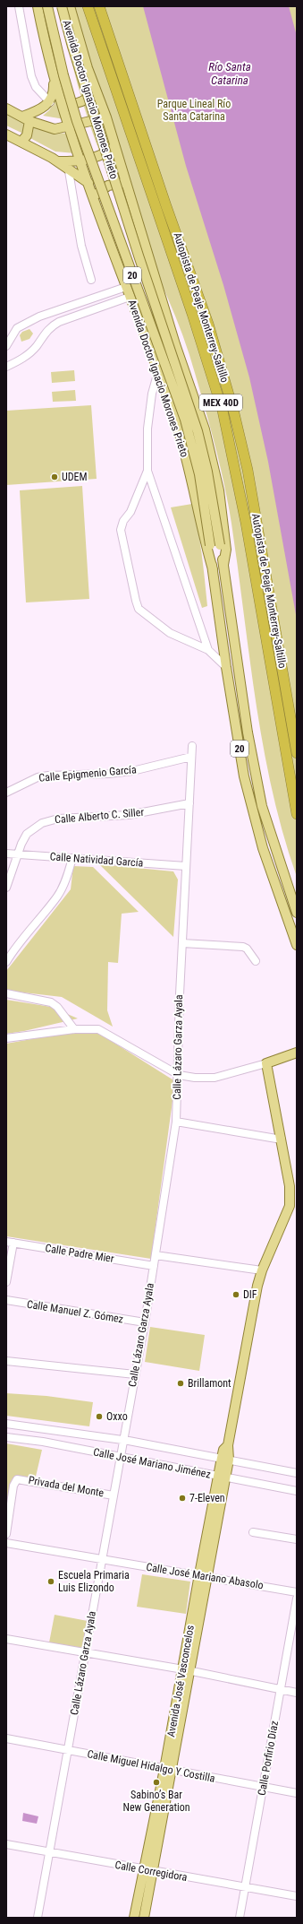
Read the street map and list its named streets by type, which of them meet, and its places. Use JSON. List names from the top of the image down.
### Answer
{
  "streets": {
    "highway": ["Autopista de Peaje Monterrey-Saltillo", "MEX 40D"],
    "main road": ["Avenida Doctor Ignacio Morones Prieto", "20", "Avenida José Vasconcelos"],
    "street": [
      "Calle Epigmenio García",
      "Calle Alberto C. Siller",
      "Calle Natividad García",
      "Calle Lázaro Garza Ayala",
      "Calle Padre Mier",
      "Calle Manuel Z. Gómez",
      "Calle José Mariano Jiménez",
      "Privada del Monte",
      "Calle José Mariano Abasolo",
      "Calle Porfirio Díaz",
      "Calle Miguel Hidalgo Y Costilla",
      "Calle Corregidora"
    ]
  },
  "crossings": [
    ["Calle Epigmenio García", "Calle Lázaro Garza Ayala"],
    ["Calle Alberto C. Siller", "Calle Natividad García"],
    ["Calle Alberto C. Siller", "Calle Lázaro Garza Ayala"],
    ["Calle Natividad García", "Calle Lázaro Garza Ayala"],
    ["Calle Lázaro Garza Ayala", "Calle Padre Mier"],
    ["Calle Lázaro Garza Ayala", "Calle Manuel Z. Gómez"],
    ["Calle Lázaro Garza Ayala", "Calle José Mariano Jiménez"],
    ["Calle Lázaro Garza Ayala", "Privada del Monte"],
    ["Calle Lázaro Garza Ayala", "Calle José Mariano Abasolo"],
    ["Calle Lázaro Garza Ayala", "Calle Miguel Hidalgo Y Costilla"],
    ["Calle Lázaro Garza Ayala", "Calle Corregidora"],
    ["Calle José Mariano Jiménez", "Avenida José Vasconcelos"],
    ["Calle José Mariano Abasolo", "Avenida José Vasconcelos"],
    ["Avenida José Vasconcelos", "Calle Miguel Hidalgo Y Costilla"],
    ["Avenida José Vasconcelos", "Calle Corregidora"],
    ["Calle Porfirio Díaz", "Calle Miguel Hidalgo Y Costilla"],
    ["Calle Porfirio Díaz", "Calle Corregidora"]
  ],
  "water": ["Río Santa Catarina"],
  "parks": ["Parque Lineal Río Santa Catarina"],
  "places": [
    "UDEM",
    "DIF",
    "Brillamont",
    "Oxxo",
    "7-Eleven",
    "Escuela Primaria Luis Elizondo",
    "Sabino’s Bar New Generation"
  ]
}
